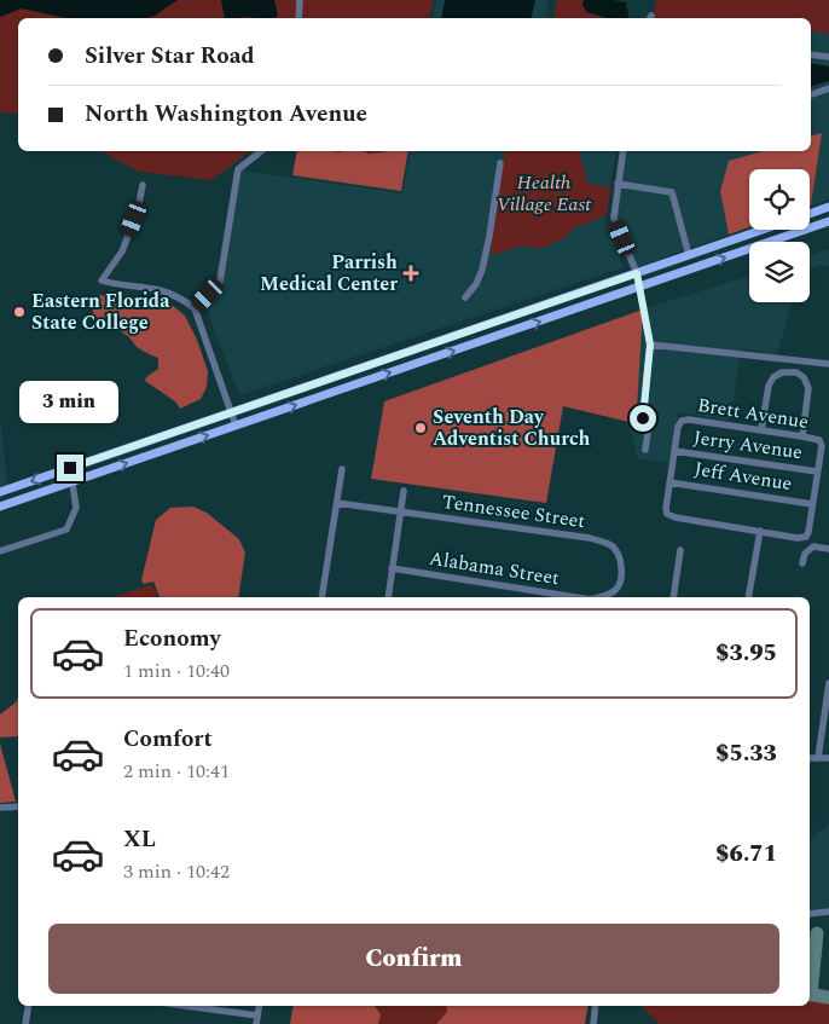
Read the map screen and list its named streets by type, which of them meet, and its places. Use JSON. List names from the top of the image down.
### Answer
{
  "streets": {
    "street": [
      "Brett Avenue",
      "Jerry Avenue",
      "Jeff Avenue",
      "Tennessee Street",
      "Alabama Street"
    ]
  },
  "crossings": [
    ["Brett Avenue", "Jerry Avenue"]
  ],
  "parks": ["Health Village East"],
  "places": {
    "health": ["Parrish Medical Center"],
    "other": ["Eastern Florida State College", "Seventh Day Adventist Church"]
  },
  "page": {
    "banner": ["Silver Star Road", "North Washington Avenue"],
    "bubble": "3 min",
    "list": [
      {
        "name": "Economy",
        "note": "1 min · 10:40",
        "value": "$3.95"
      },
      {
        "name": "Comfort",
        "note": "2 min · 10:41",
        "value": "$5.33"
      },
      {
        "name": "XL",
        "note": "3 min · 10:42",
        "value": "$6.71"
      }
    ],
    "buttons": "Confirm"
  }
}
